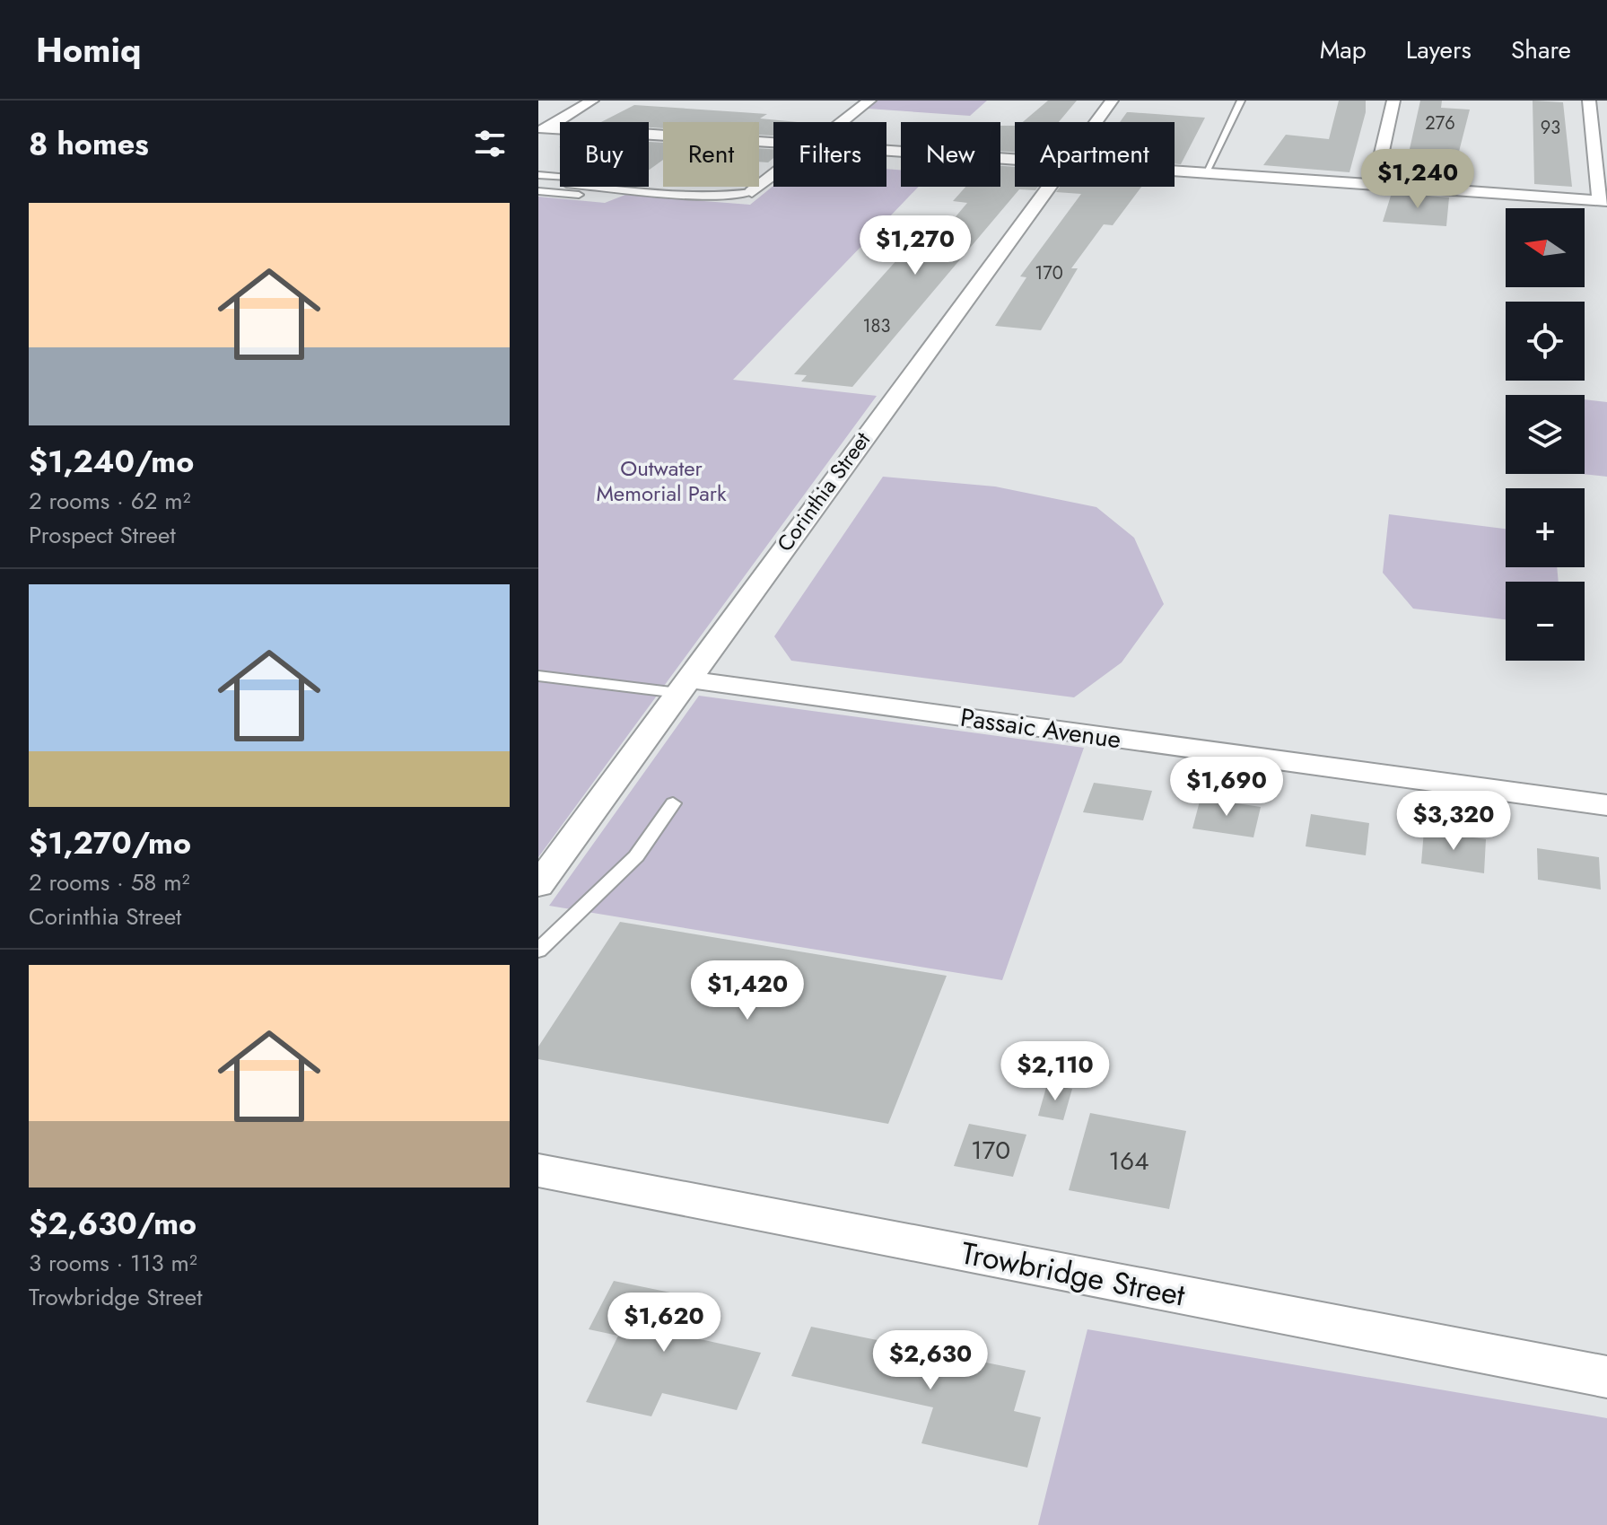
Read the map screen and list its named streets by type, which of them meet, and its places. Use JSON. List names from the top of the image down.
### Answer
{
  "streets": {
    "street": ["Corinthia Street", "Passaic Avenue", "Trowbridge Street"]
  },
  "crossings": [
    ["Corinthia Street", "Passaic Avenue"]
  ],
  "parks": ["Outwater Memorial Park"],
  "house_numbers": [
    "276",
    "93",
    "170",
    "183",
    "170",
    "164"
  ],
  "north": "left",
  "page": {
    "header": "Homiq",
    "nav": ["Map", "Layers", "Share"],
    "heading": "8 homes",
    "chip": [
      "Buy",
      "Rent",
      "Filters",
      "New",
      "Apartment"
    ],
    "price": [
      "$1,240",
      "$1,270",
      "$1,690",
      "$3,320",
      "$1,420",
      "$2,110",
      "$1,620",
      "$2,630"
    ],
    "list": [
      {
        "name": "$1,240/mo",
        "note": "2 rooms · 62 m² · Prospect Street"
      },
      {
        "name": "$1,270/mo",
        "note": "2 rooms · 58 m² · Corinthia Street"
      },
      {
        "name": "$2,630/mo",
        "note": "3 rooms · 113 m² · Trowbridge Street"
      }
    ],
    "map_buttons": ["+", "−"]
  }
}
